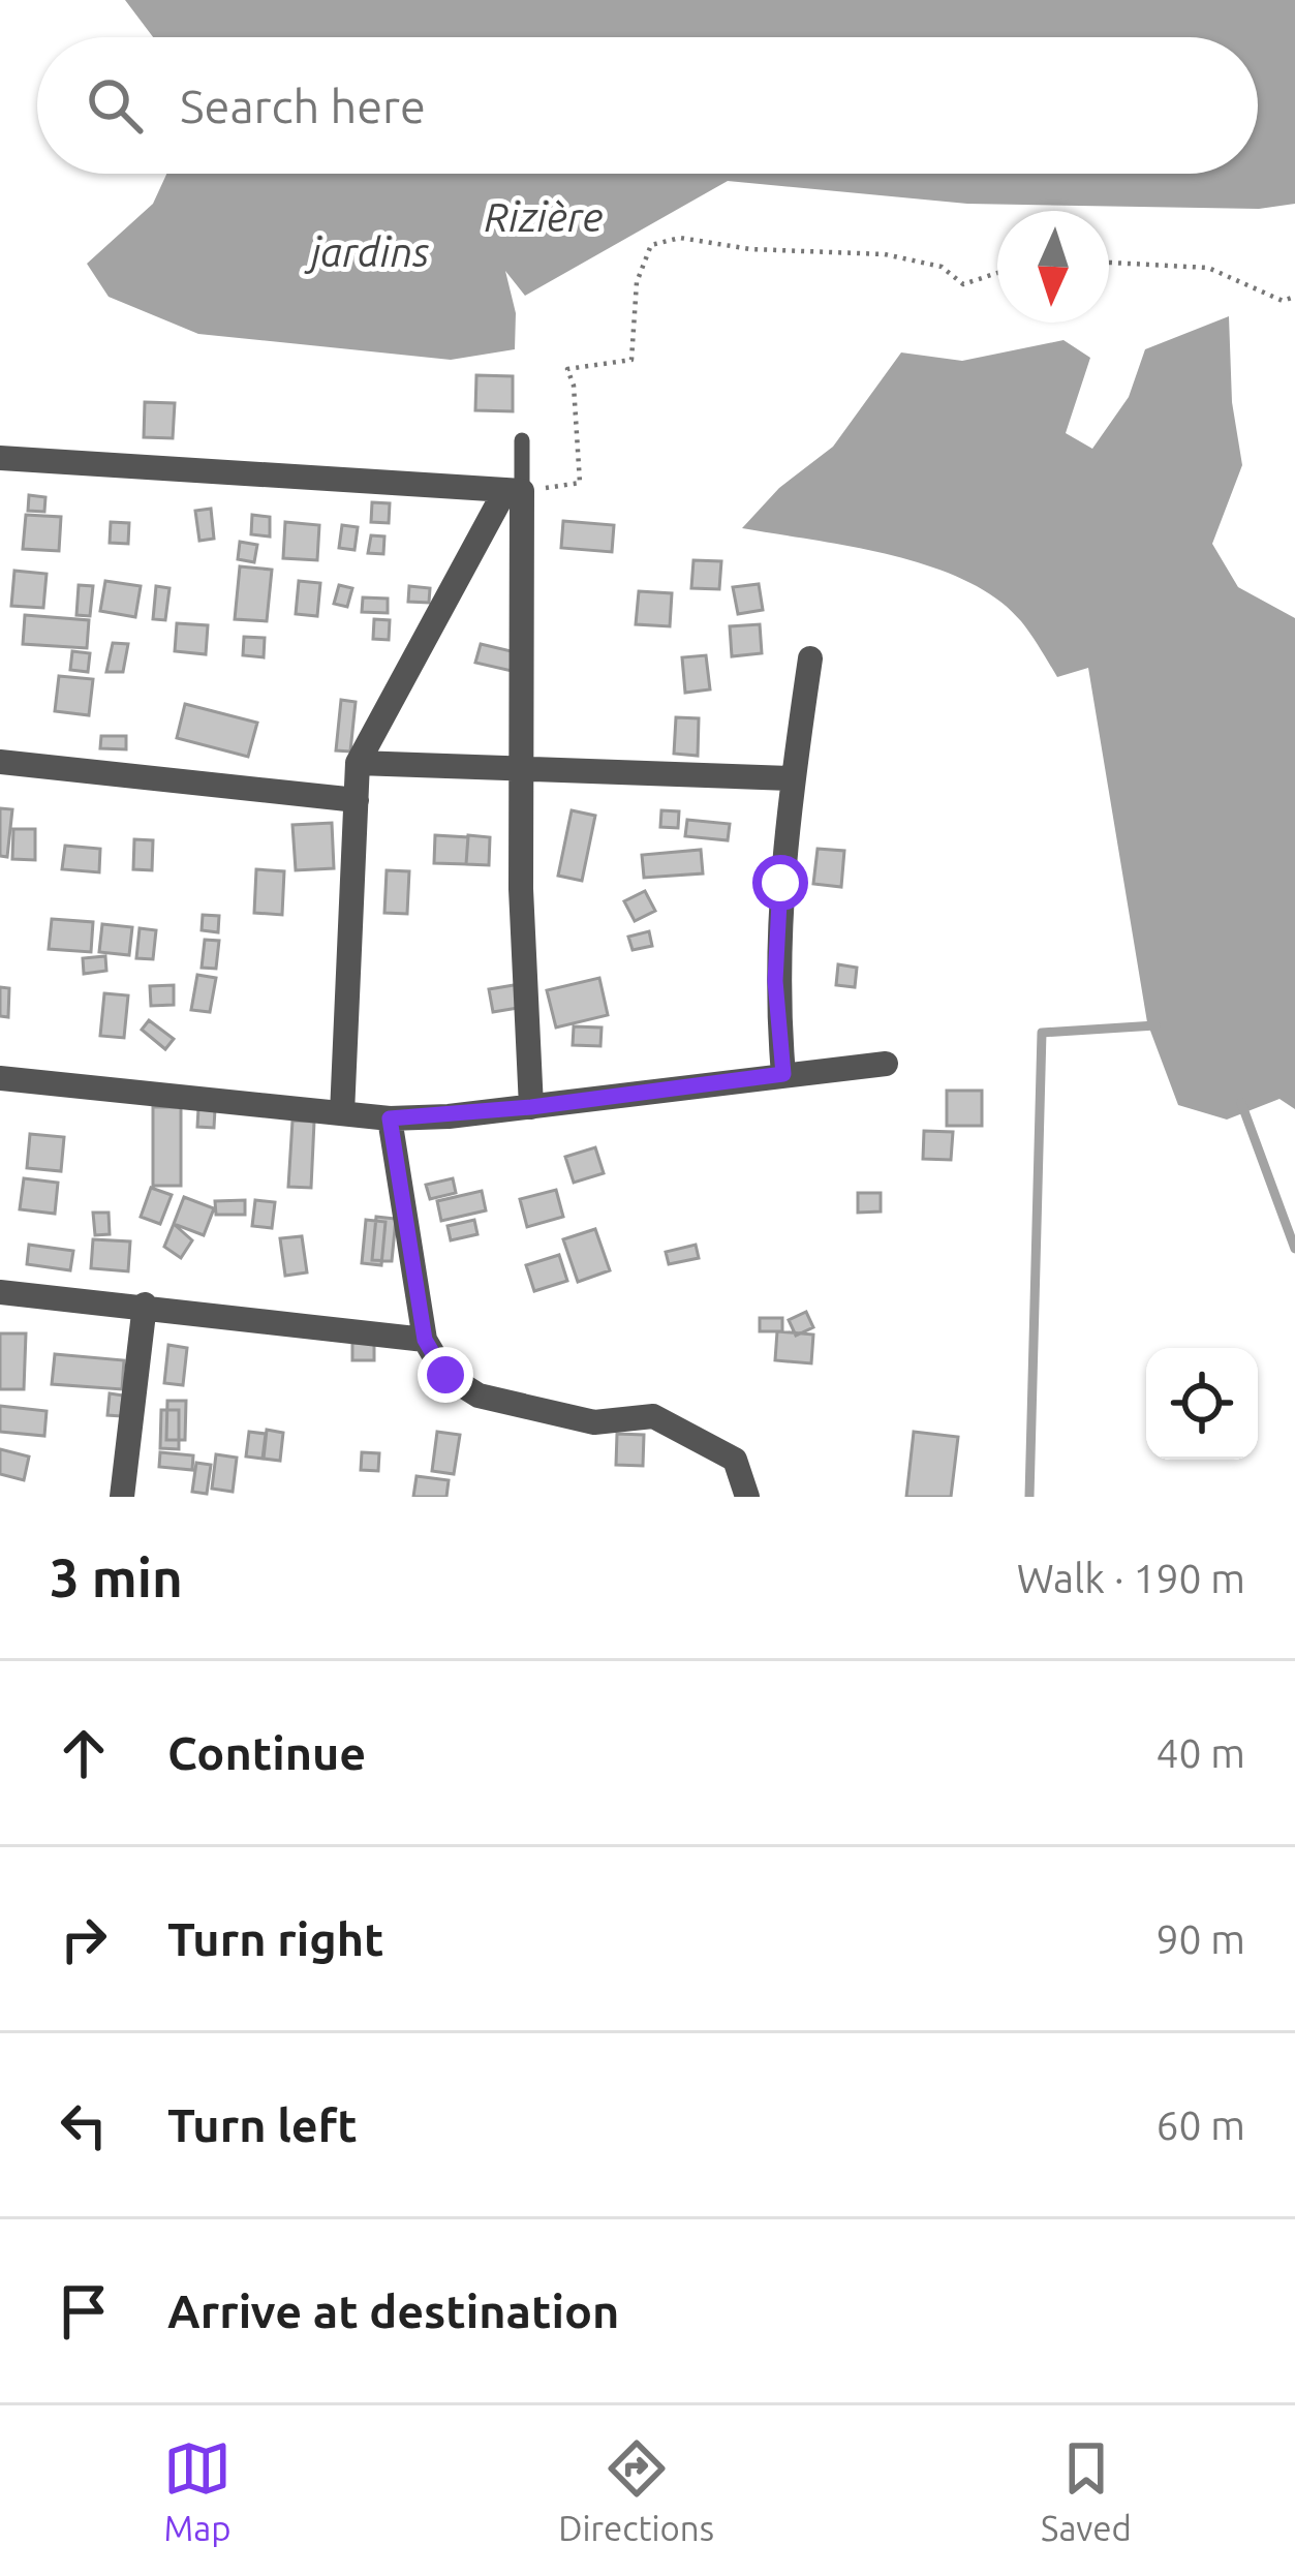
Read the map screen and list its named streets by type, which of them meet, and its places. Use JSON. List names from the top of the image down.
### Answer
{
  "water": ["Rizière", "jardins"],
  "north": "bottom",
  "page": {
    "search": "Search here",
    "heading": ["3 min", "Walk · 190 m"],
    "list": [
      ["Continue", "40 m"],
      ["Turn right", "90 m"],
      ["Turn left", "60 m"],
      "Arrive at destination"
    ],
    "nav": ["Map", "Directions", "Saved"]
  }
}
